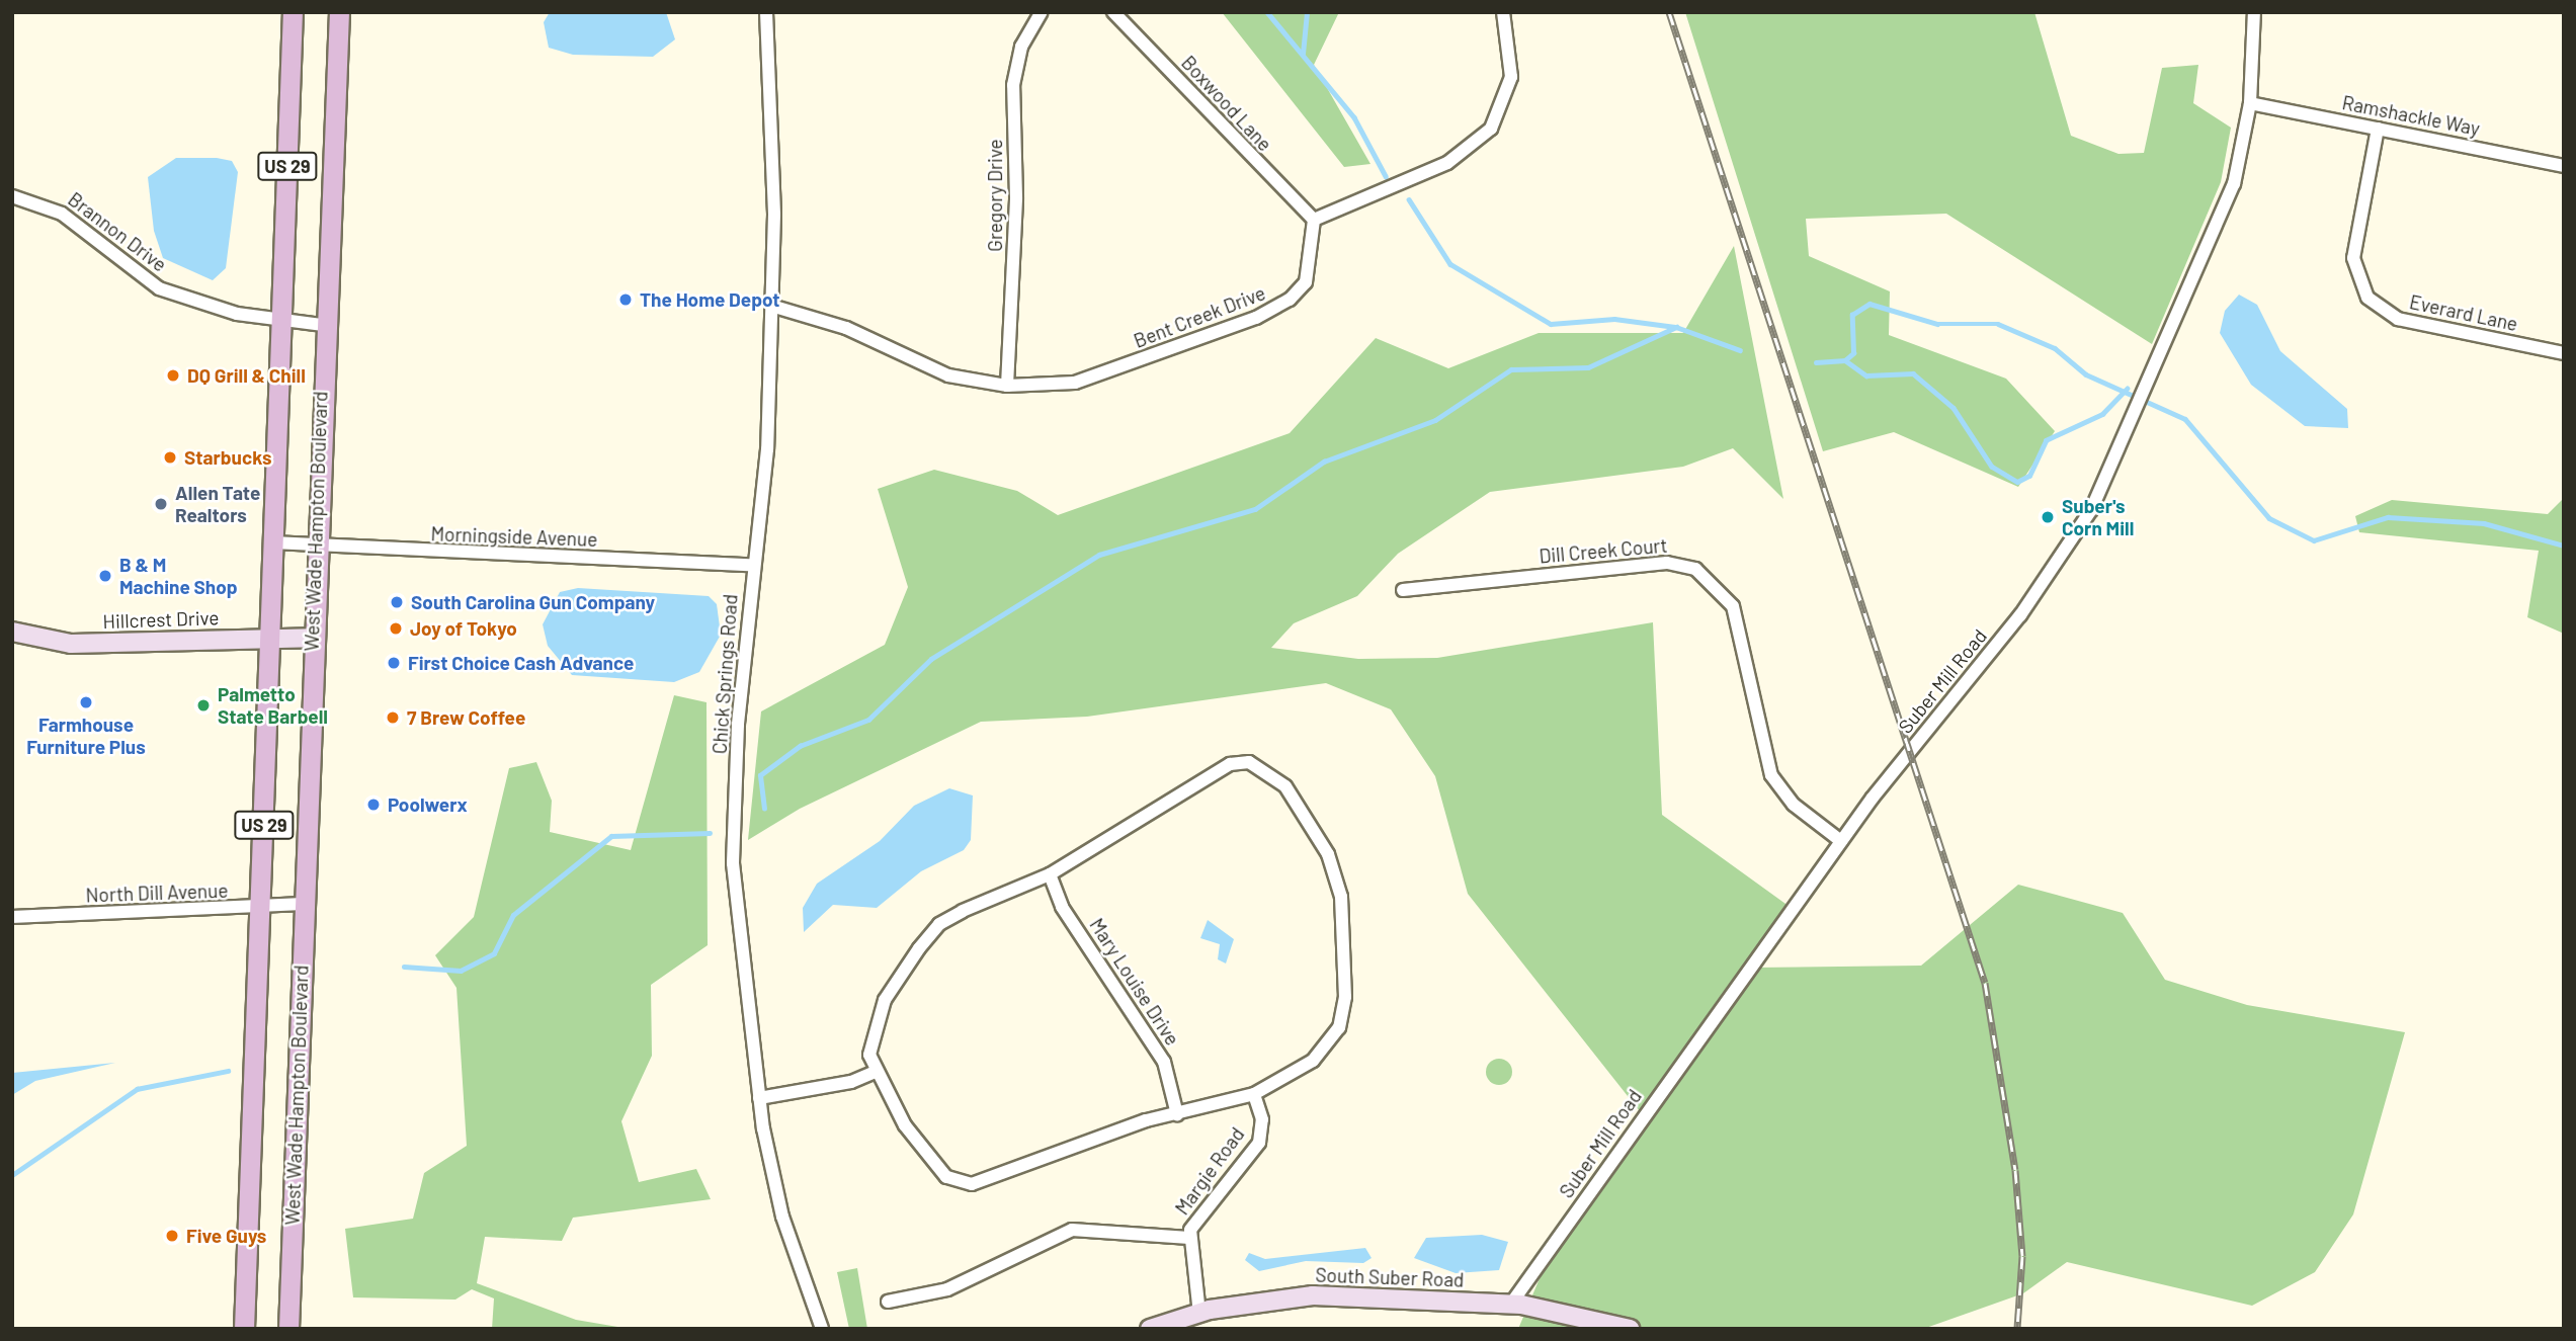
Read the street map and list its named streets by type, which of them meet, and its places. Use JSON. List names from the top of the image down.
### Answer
{
  "streets": {
    "main road": ["US 29", "West Wade Hampton Boulevard"],
    "street": [
      "Boxwood Lane",
      "Ramshackle Way",
      "Gregory Drive",
      "Brannon Drive",
      "Everard Lane",
      "Bent Creek Drive",
      "Morningside Avenue",
      "Dill Creek Court",
      "Hillcrest Drive",
      "Chick Springs Road",
      "Suber Mill Road",
      "North Dill Avenue",
      "Mary Louise Drive",
      "Margie Road",
      "South Suber Road"
    ]
  },
  "crossings": [
    ["Boxwood Lane", "Bent Creek Drive"],
    ["Ramshackle Way", "Everard Lane"],
    ["Ramshackle Way", "Suber Mill Road"],
    ["US 29", "Brannon Drive"],
    ["US 29", "Morningside Avenue"],
    ["US 29", "Hillcrest Drive"],
    ["US 29", "North Dill Avenue"],
    ["Gregory Drive", "Bent Creek Drive"],
    ["Brannon Drive", "West Wade Hampton Boulevard"],
    ["Bent Creek Drive", "Chick Springs Road"],
    ["West Wade Hampton Boulevard", "Morningside Avenue"],
    ["West Wade Hampton Boulevard", "Hillcrest Drive"],
    ["West Wade Hampton Boulevard", "North Dill Avenue"],
    ["Morningside Avenue", "Chick Springs Road"],
    ["Dill Creek Court", "Suber Mill Road"],
    ["Suber Mill Road", "South Suber Road"],
    ["Margie Road", "South Suber Road"]
  ],
  "places": [
    "The Home Depot",
    "DQ Grill & Chill",
    "Starbucks",
    "Allen Tate Realtors",
    "Suber's Corn Mill",
    "B & M Machine Shop",
    "South Carolina Gun Company",
    "Joy of Tokyo",
    "First Choice Cash Advance",
    "Farmhouse Furniture Plus",
    "Palmetto State Barbell",
    "7 Brew Coffee",
    "Poolwerx",
    "Five Guys"
  ]
}
